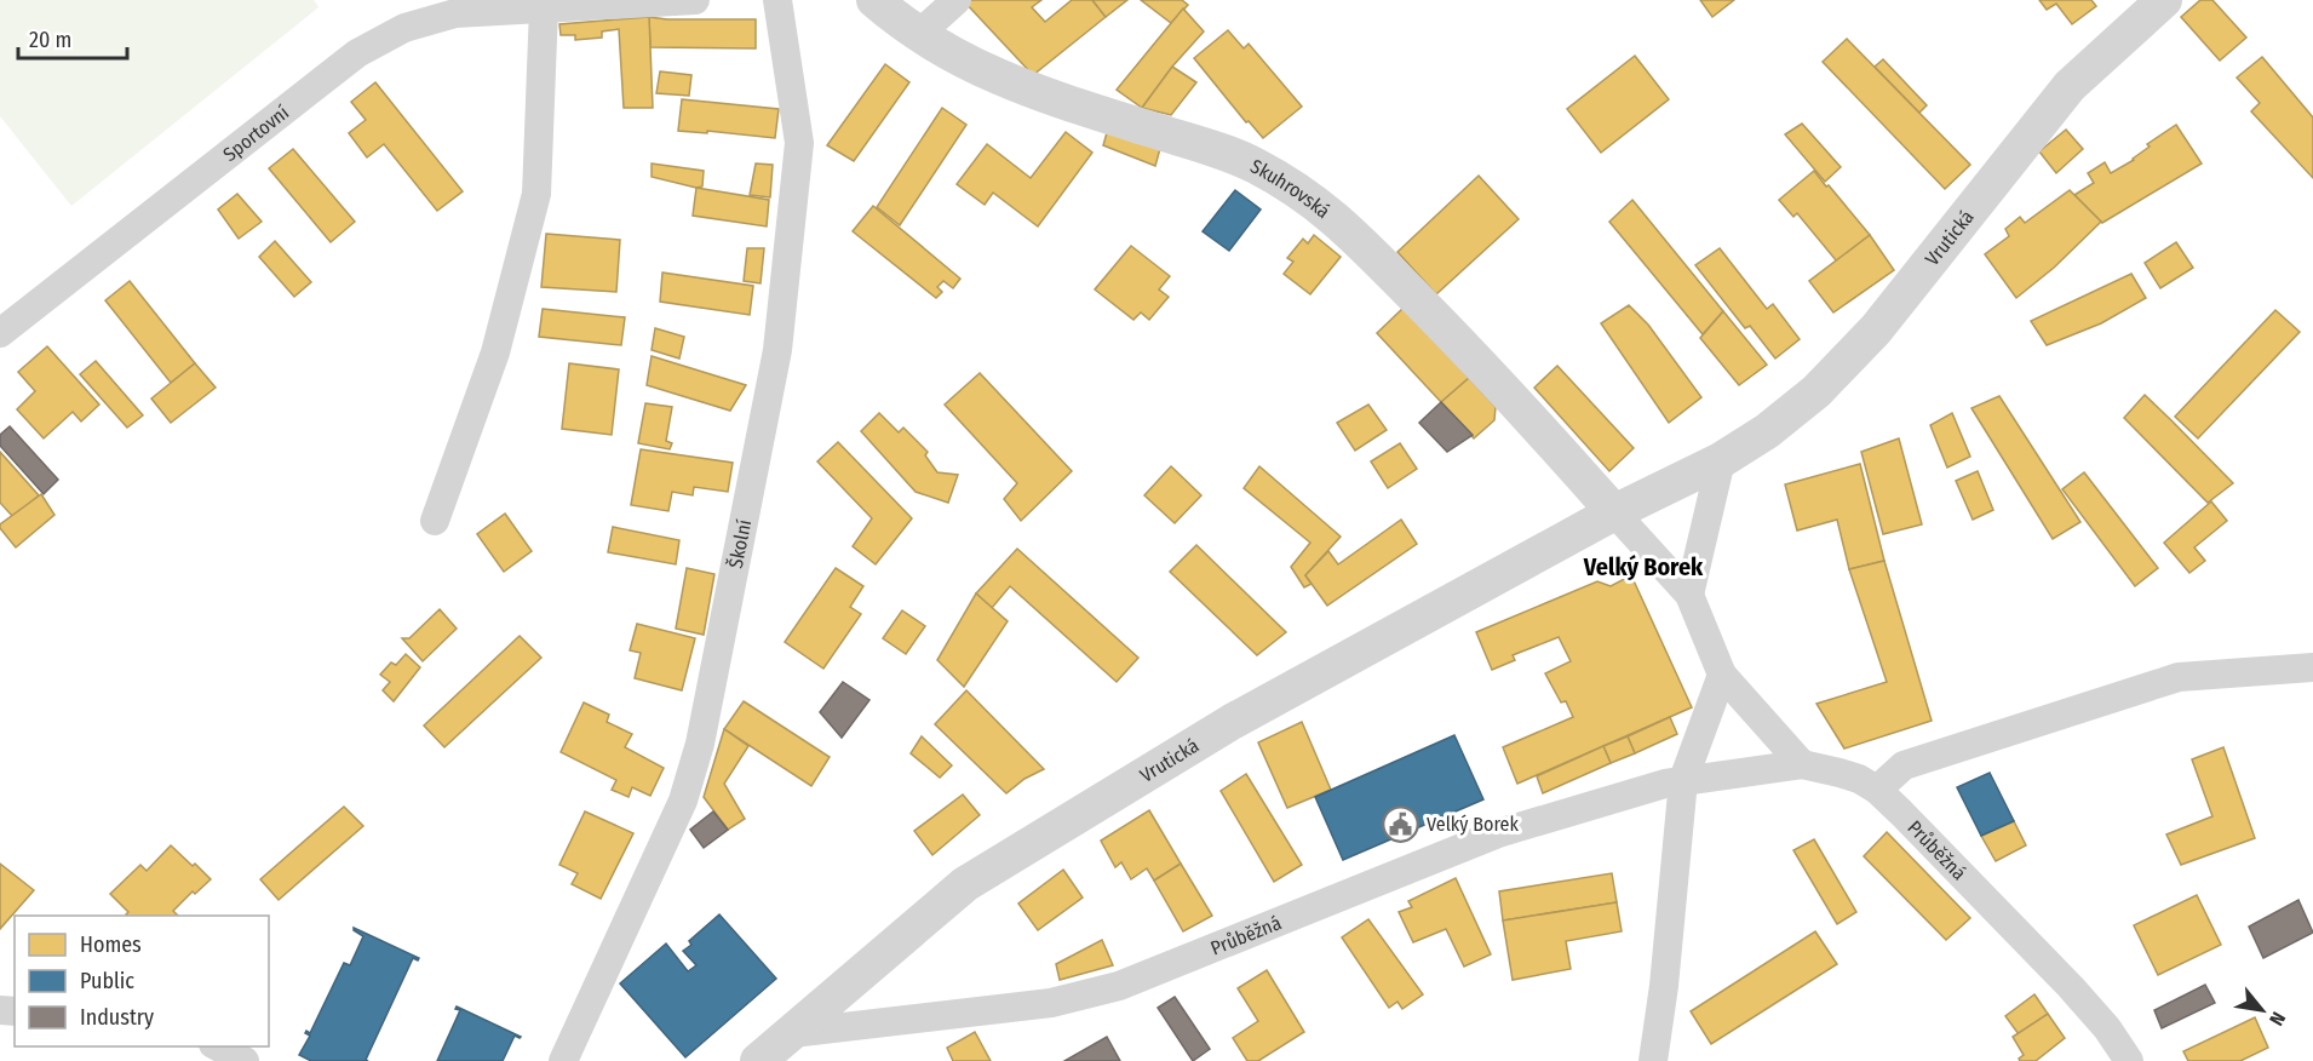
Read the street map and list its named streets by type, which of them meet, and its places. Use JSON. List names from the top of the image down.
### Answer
{
  "streets": {
    "street": [
      "Sportovní",
      "Skuhrovská",
      "Vrutická",
      "Školní",
      "Průběžná"
    ]
  },
  "crossings": [
    ["Skuhrovská", "Vrutická"],
    ["Vrutická", "Průběžná"]
  ],
  "districts": ["Velký Borek"],
  "places": {
    "public building": ["Velký Borek"]
  },
  "legend": ["Homes", "Public", "Industry"],
  "scale_bar": "20 m",
  "north": "bottom right"
}
